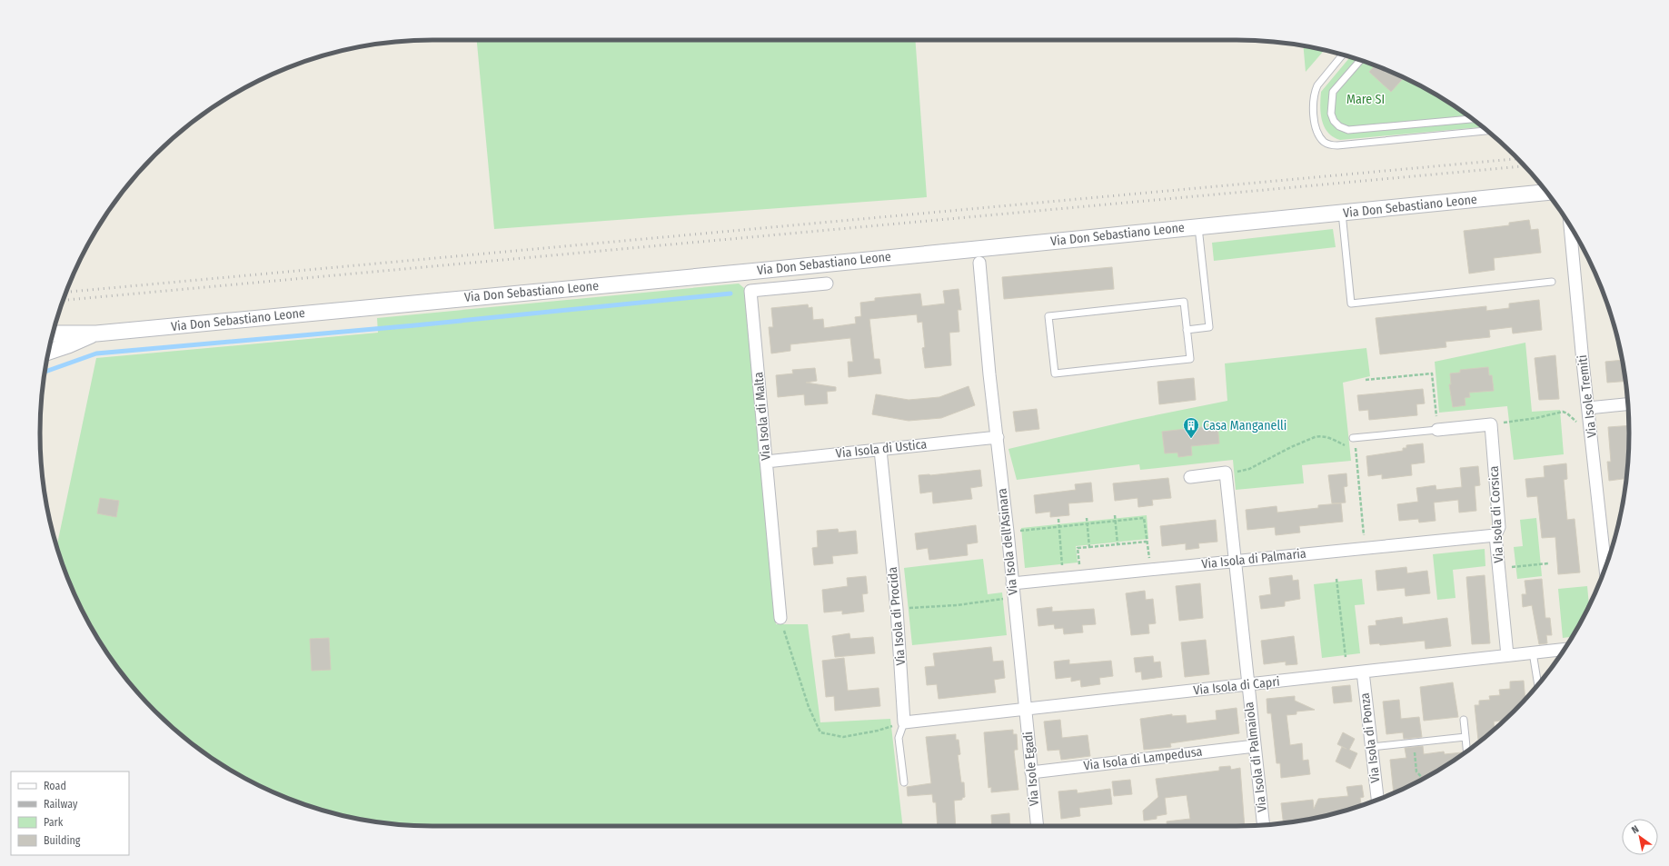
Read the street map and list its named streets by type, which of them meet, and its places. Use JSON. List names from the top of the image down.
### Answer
{
  "streets": {
    "street": [
      "Via Don Sebastiano Leone",
      "Via Isole Tremiti",
      "Via Isola di Malta",
      "Via Isola di Ustica",
      "Via Isola di Corsica",
      "Via Isola dell'Asinara",
      "Via Isola di Palmaria",
      "Via Isola di Procida",
      "Via Isola di Capri",
      "Via Isola di Ponza",
      "Via Isola di Palmaiola",
      "Via Isola di Lampedusa",
      "Via Isole Egadi"
    ]
  },
  "crossings": [
    ["Via Isola di Malta", "Via Isola di Ustica"],
    ["Via Isola di Ustica", "Via Isola dell'Asinara"],
    ["Via Isola di Ustica", "Via Isola di Procida"],
    ["Via Isola di Corsica", "Via Isola di Palmaria"],
    ["Via Isola di Corsica", "Via Isola di Capri"],
    ["Via Isola dell'Asinara", "Via Isola di Palmaria"],
    ["Via Isola dell'Asinara", "Via Isola di Capri"],
    ["Via Isola dell'Asinara", "Via Isole Egadi"],
    ["Via Isola di Palmaria", "Via Isola di Palmaiola"],
    ["Via Isola di Procida", "Via Isola di Capri"],
    ["Via Isola di Capri", "Via Isola di Ponza"],
    ["Via Isola di Capri", "Via Isola di Palmaiola"],
    ["Via Isola di Capri", "Via Isole Egadi"],
    ["Via Isola di Palmaiola", "Via Isola di Lampedusa"],
    ["Via Isola di Lampedusa", "Via Isole Egadi"]
  ],
  "parks": ["Mare SI"],
  "places": {
    "building": ["Casa Manganelli"]
  },
  "legend": [
    "Road",
    "Railway",
    "Park",
    "Building"
  ],
  "north": "top left"
}
